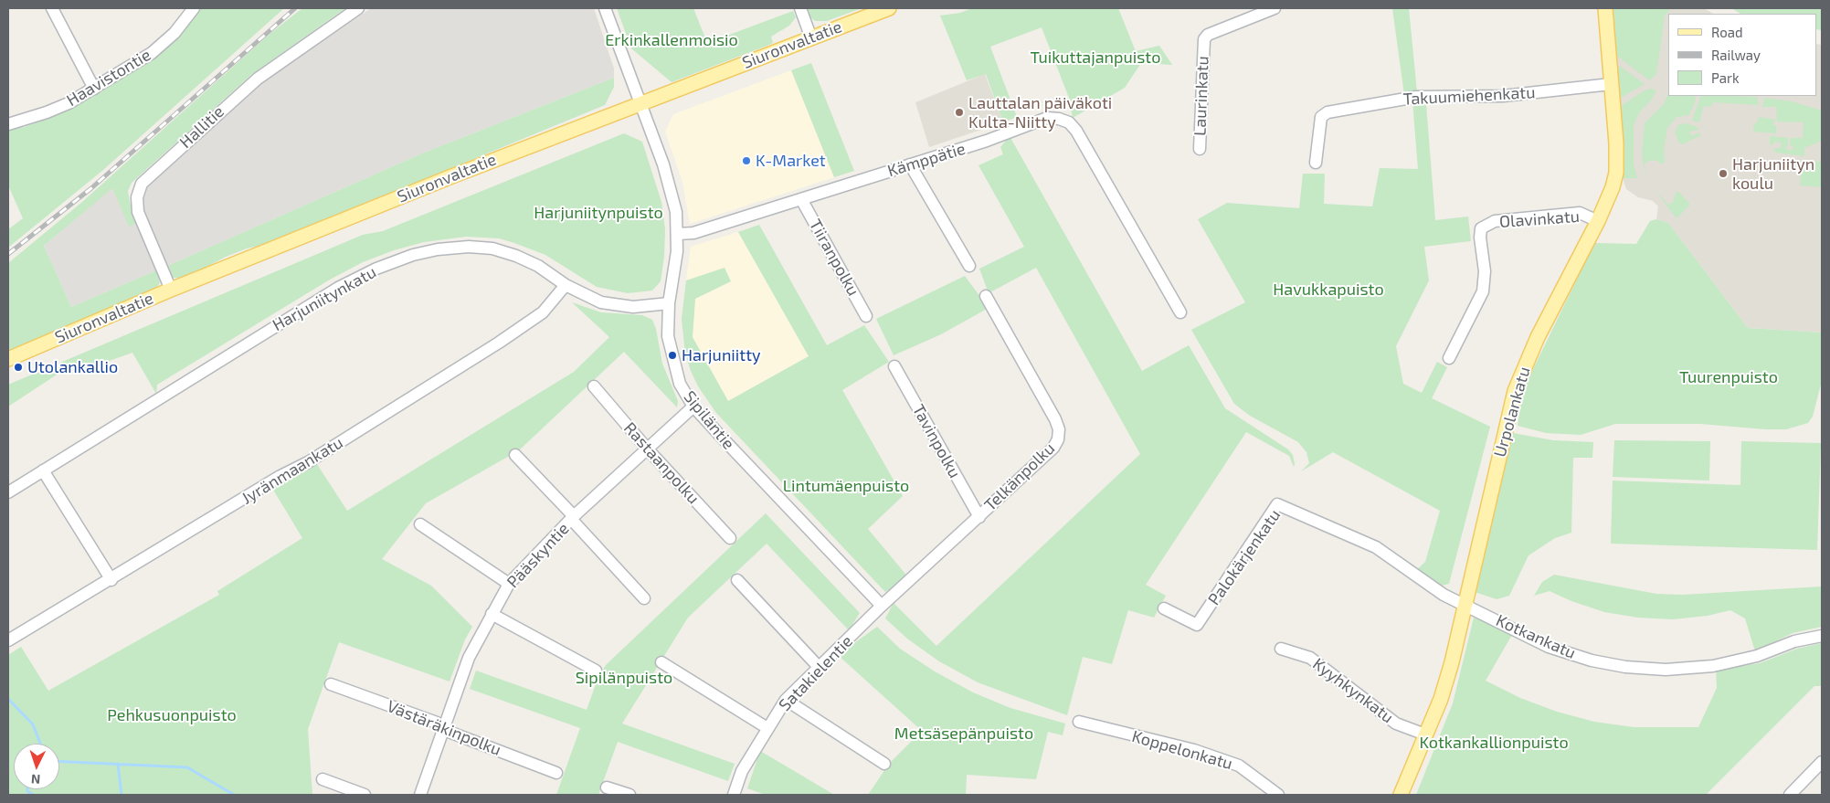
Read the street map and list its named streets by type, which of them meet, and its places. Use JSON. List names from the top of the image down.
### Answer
{
  "streets": {
    "main road": ["Siuronvaltatie", "Urpolankatu"],
    "street": [
      "Haavistontie",
      "Laurinkatu",
      "Takuumiehenkatu",
      "Hallitie",
      "Kämppätie",
      "Olavinkatu",
      "Tiiranpolku",
      "Harjuniitynkatu",
      "Sipiläntie",
      "Tavinpolku",
      "Rastaanpolku",
      "Jyränmaankatu",
      "Telkänpolku",
      "Pääskyntie",
      "Palokärjenkatu",
      "Kotkankatu",
      "Satakielentie",
      "Kyyhkynkatu",
      "Västäräkinpolku",
      "Koppelonkatu"
    ]
  },
  "crossings": [
    ["Siuronvaltatie", "Hallitie"],
    ["Siuronvaltatie", "Sipiläntie"],
    ["Takuumiehenkatu", "Urpolankatu"],
    ["Kämppätie", "Tiiranpolku"],
    ["Kämppätie", "Sipiläntie"],
    ["Olavinkatu", "Urpolankatu"],
    ["Harjuniitynkatu", "Sipiläntie"],
    ["Harjuniitynkatu", "Jyränmaankatu"],
    ["Urpolankatu", "Palokärjenkatu"],
    ["Urpolankatu", "Kotkankatu"],
    ["Urpolankatu", "Kyyhkynkatu"],
    ["Sipiläntie", "Telkänpolku"],
    ["Sipiläntie", "Pääskyntie"],
    ["Sipiläntie", "Satakielentie"],
    ["Tavinpolku", "Telkänpolku"],
    ["Rastaanpolku", "Pääskyntie"],
    ["Telkänpolku", "Satakielentie"],
    ["Pääskyntie", "Västäräkinpolku"],
    ["Palokärjenkatu", "Kotkankatu"]
  ],
  "parks": [
    "Erkinkallenmoisio",
    "Tuikuttajanpuisto",
    "Harjuniitynpuisto",
    "Havukkapuisto",
    "Tuurenpuisto",
    "Lintumäenpuisto",
    "Sipilänpuisto",
    "Pehkusuonpuisto",
    "Metsäsepänpuisto",
    "Kotkankallionpuisto"
  ],
  "places": [
    "Lauttalan päiväkoti Kulta-Niitty",
    "K-Market",
    "Harjuniityn koulu",
    "Harjuniitty",
    "Utolankallio"
  ],
  "legend": ["Road", "Railway", "Park"],
  "north": "bottom"
}
